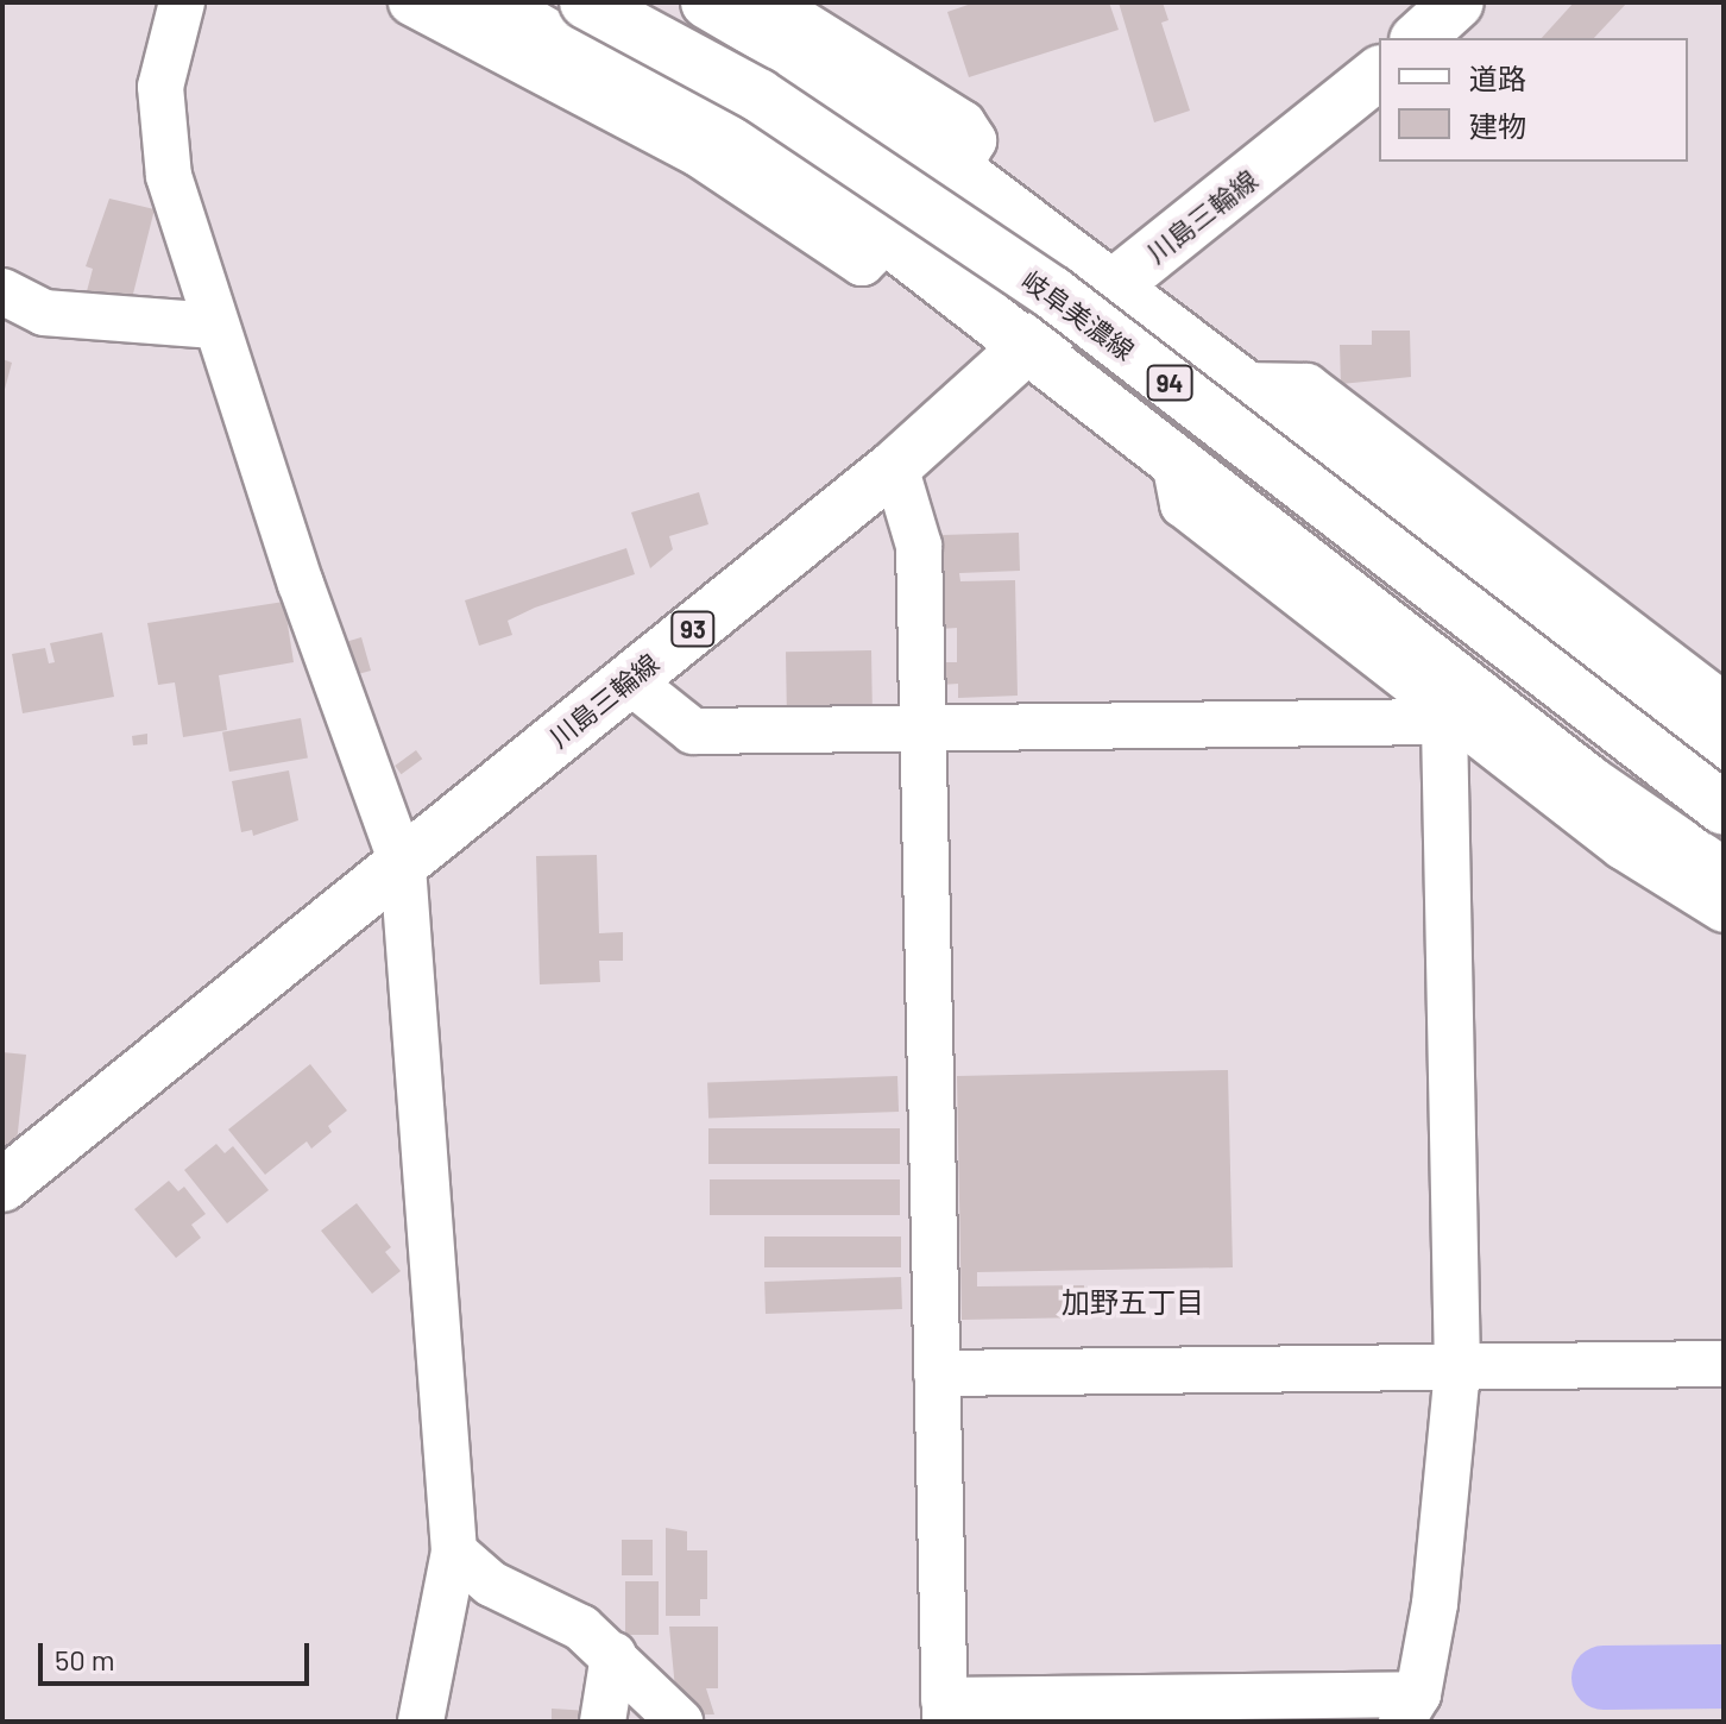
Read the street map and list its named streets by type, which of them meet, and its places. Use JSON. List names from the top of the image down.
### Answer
{
  "streets": {
    "main road": [
      "川島三輪線",
      "岐阜美濃線",
      "94",
      "93"
    ]
  },
  "crossings": [
    ["川島三輪線", "94"]
  ],
  "districts": ["加野五丁目"],
  "legend": ["道路", "建物"],
  "scale_bar": "50 m"
}
